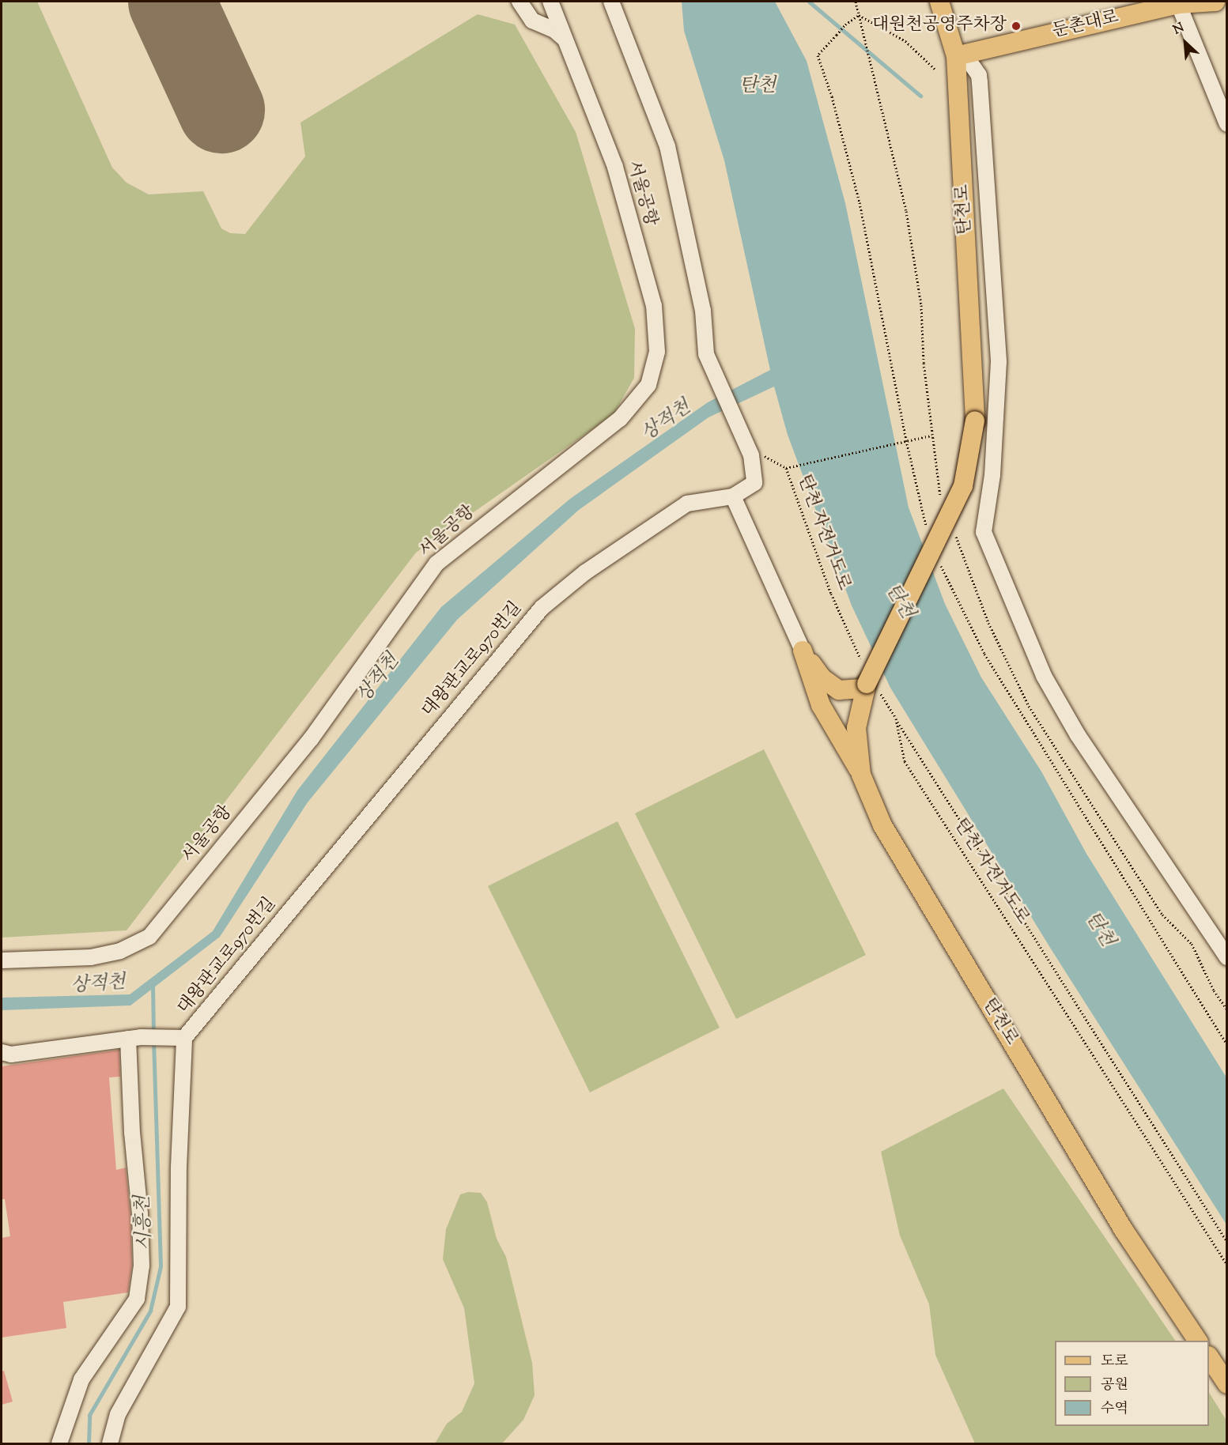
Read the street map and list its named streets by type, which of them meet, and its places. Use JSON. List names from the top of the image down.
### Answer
{
  "streets": {
    "main road": ["둔촌대로", "탄천로"],
    "street": ["서울공항", "대왕판교로970번길"],
    "path": ["탄천 자전거도로"]
  },
  "crossings": [
    ["둔촌대로", "탄천로"],
    ["탄천로", "탄천 자전거도로"]
  ],
  "water": ["탄천", "상적천", "시흥천"],
  "places": ["대원천공영주차장"],
  "legend": ["도로", "공원", "수역"],
  "north": "top left"
}
